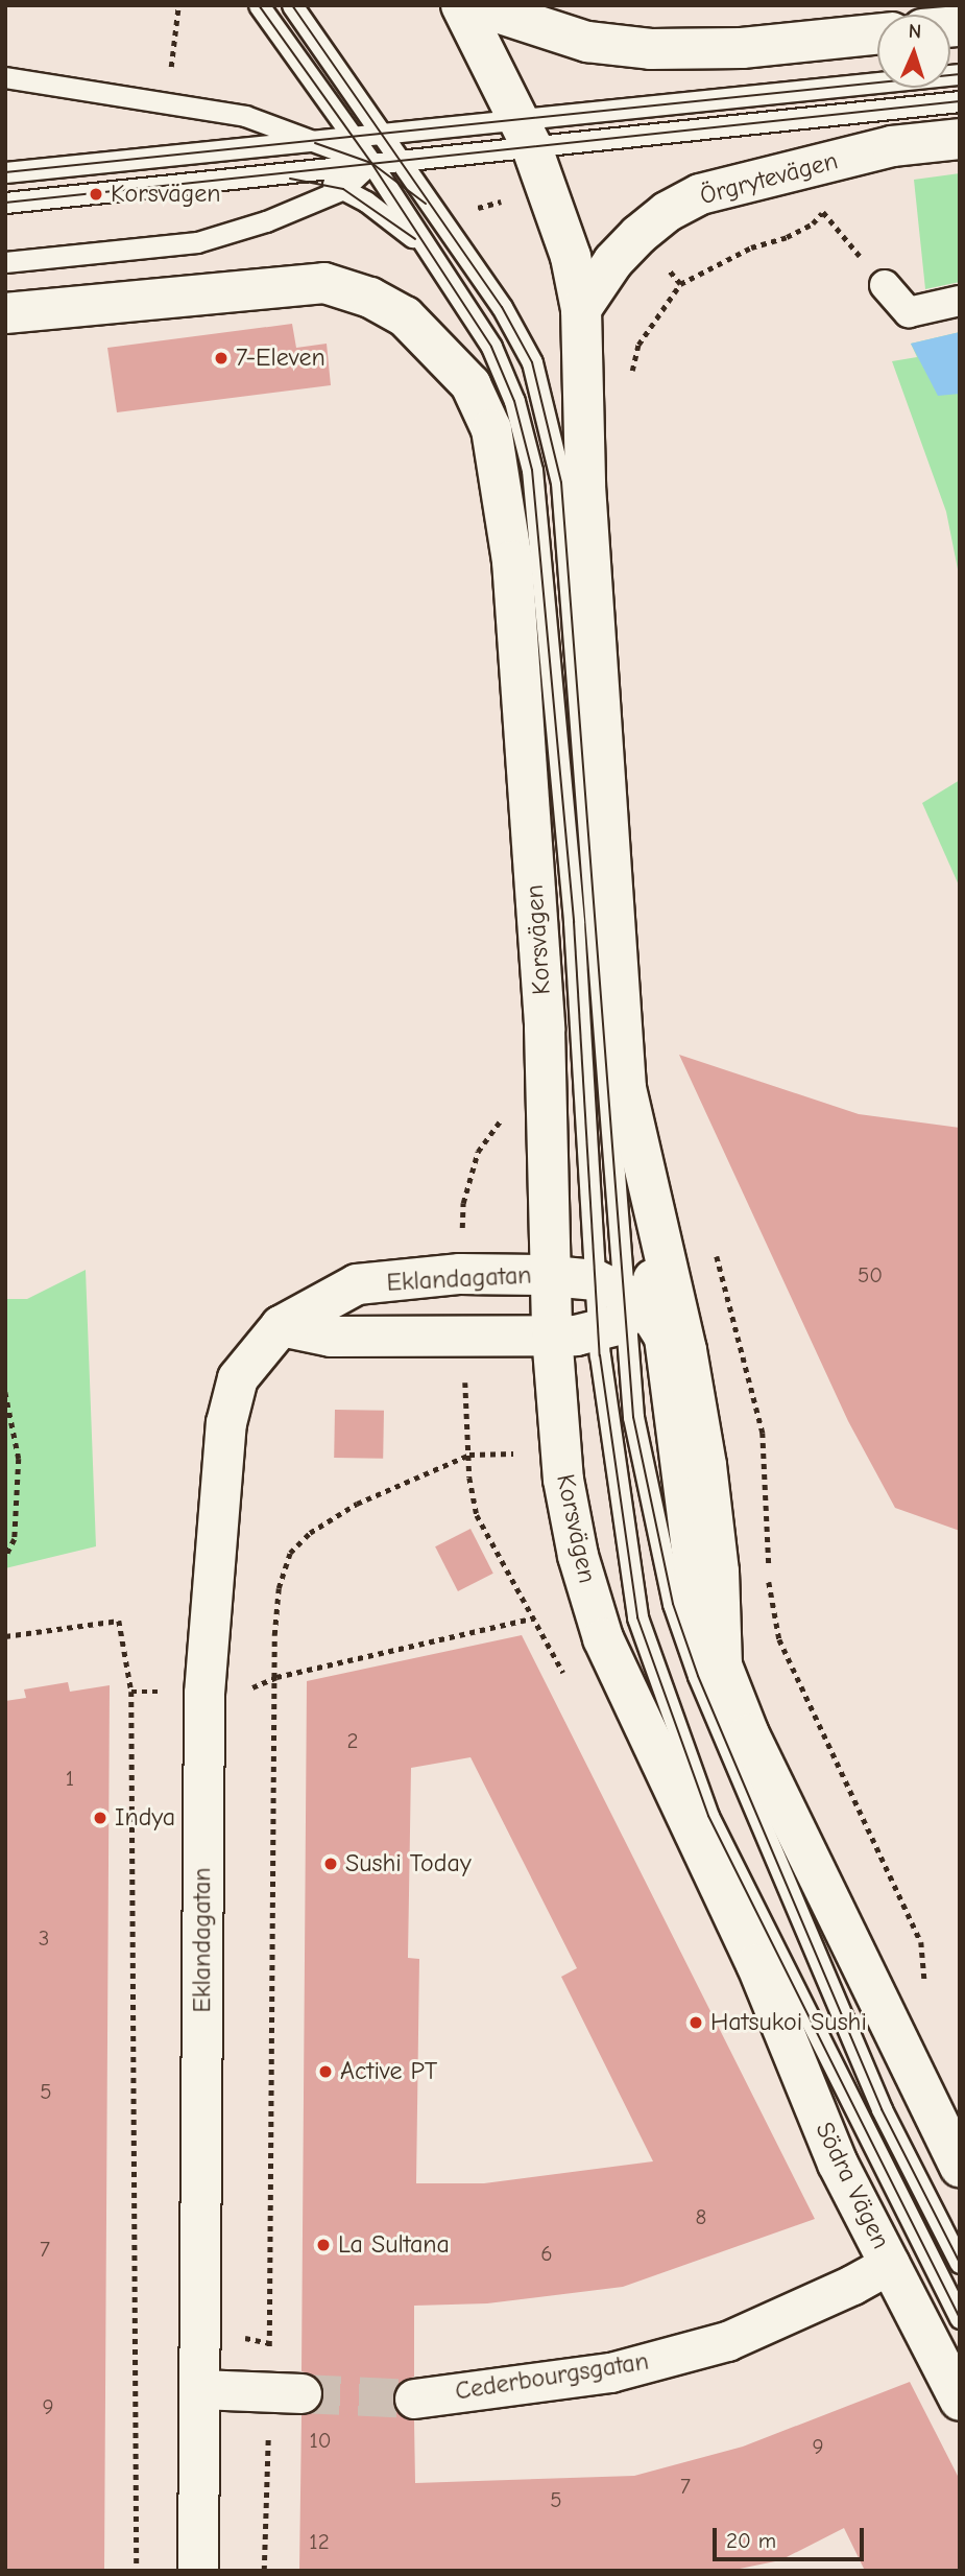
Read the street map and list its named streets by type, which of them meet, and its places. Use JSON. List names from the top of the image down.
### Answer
{
  "streets": {
    "main road": [
      "Örgrytevägen",
      "Korsvägen",
      "Eklandagatan",
      "Södra Vägen"
    ],
    "street": ["Cederbourgsgatan"]
  },
  "crossings": [
    ["Örgrytevägen", "Korsvägen"],
    ["Korsvägen", "Eklandagatan"],
    ["Korsvägen", "Södra Vägen"],
    ["Södra Vägen", "Cederbourgsgatan"]
  ],
  "places": [
    "Korsvägen",
    "7-Eleven",
    "Indya",
    "Sushi Today",
    "Hatsukoi Sushi",
    "Active PT",
    "La Sultana"
  ],
  "house_numbers": [
    "50",
    "2",
    "1",
    "3",
    "5",
    "8",
    "7",
    "6",
    "9",
    "10",
    "9",
    "7",
    "5",
    "12"
  ],
  "scale_bar": "20 m",
  "north": "top"
}
